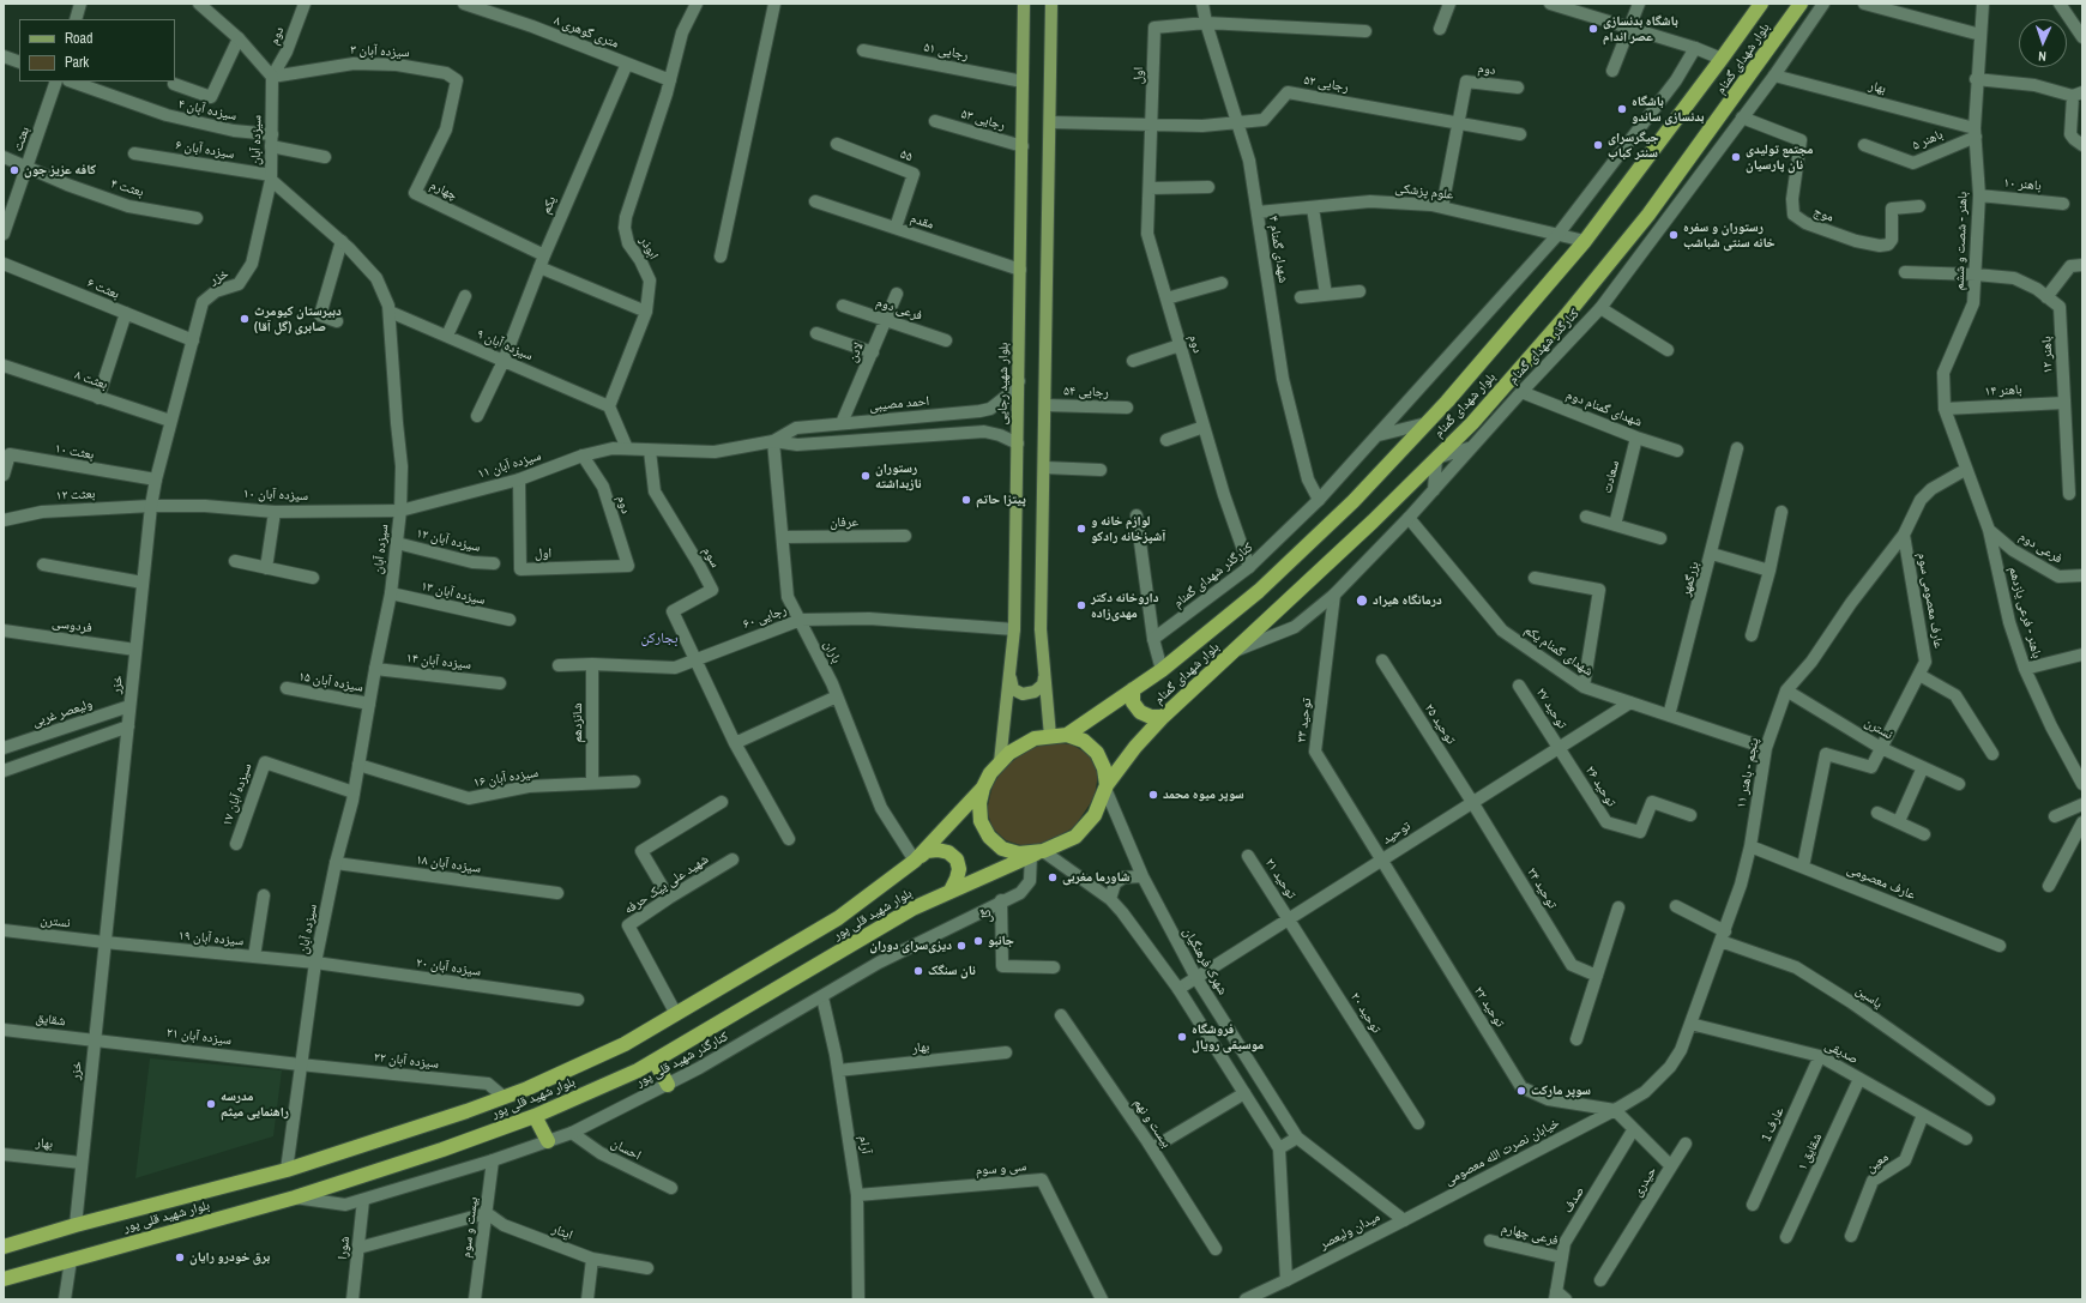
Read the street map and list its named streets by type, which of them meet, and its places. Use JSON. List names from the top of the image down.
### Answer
{
  "streets": {
    "highway": ["بلوار شهدای گمنام", "بلوار شهید قلی پور"],
    "main road": ["بلوار شهید رجایی"],
    "street": [
      "۸ متری گوهری",
      "دوم",
      "سیزده آبان ۳",
      "رجایی ۵۱",
      "اول",
      "رجایی ۵۲",
      "بهار",
      "سیزده آبان ۴",
      "رجایی ۵۳",
      "بعثت",
      "سیزده آبان",
      "باهنر ۵",
      "سیزده آبان ۶",
      "۵۵",
      "باهنر ۱۰",
      "بعثت ۴",
      "چهارم",
      "علوم پزشکی",
      "یکم",
      "موج",
      "مقدم",
      "باهنر - شصت و ششم",
      "ابوذر",
      "شهدای گمنام ۴",
      "خزر",
      "بعثت ۶",
      "فرعی دوم",
      "سیزده آبان ۹",
      "کنارگذر شهدای گمنام",
      "لادن",
      "باهنر ۱۲",
      "بعثت ۸",
      "باهنر ۱۴",
      "رجایی ۵۴",
      "احمد مصیبی",
      "شهدای گمنام دوم",
      "بعثت ۱۰",
      "سیزده آبان ۱۱",
      "سعادت",
      "بعثت ۱۲",
      "سیزده آبان ‍۱۰",
      "عرفان",
      "سیزده آبان ۱۲",
      "سوم",
      "بزرگمهر",
      "سیزده آبان ۱۳",
      "عارف معصومی سوم",
      "باهنر - فرعی یازدهم",
      "رجایی ۶۰",
      "فردوسی",
      "شهدای گمنام یکم",
      "باران",
      "سیزده آبان ۱۴",
      "سیزده آبان ۱۵",
      "توحید ۲۷",
      "ولیعصر غربی",
      "توحید ۲۳",
      "شانزدهم",
      "توحید ۲۵",
      "نسترن",
      "پنجم - باهنر ۱۱",
      "سیزده آبان ۱۶",
      "توحید ۲۶",
      "سیزده آبان ۱۷",
      "توحید",
      "سیزده آبان ۱۸",
      "توحید ۲۱",
      "عارف معصومی",
      "شهید علی پیک حرفه",
      "توحید ۲۴",
      "گل",
      "سیزده آبان ۱۹",
      "شهرک فرهنگیان",
      "سیزده آبان ۲۰",
      "یاسین",
      "توحید ۲۲",
      "توحید ۲۰",
      "شقایق",
      "سیزده آبان ۲۱",
      "صدیقی",
      "کنارگذر شهید قلی پور",
      "سیزده آبان ۲۲",
      "بیست و نهم",
      "عارف 1",
      "آرام",
      "احسان",
      "خیابان نصرت الله معصومی",
      "شقایق ۱",
      "معین",
      "سی و سوم",
      "حیدری",
      "صدف",
      "بیست و سوم",
      "میدان ولیعصر",
      "ایثار",
      "فرعی چهارم",
      "شورا"
    ]
  },
  "crossings": [
    ["۸ متری گوهری", "یکم"],
    ["۸ متری گوهری", "ابوذر"],
    ["دوم", "سیزده آبان ۳"],
    ["دوم", "اول"],
    ["دوم", "رجایی ۵۲"],
    ["دوم", "سیزده آبان"],
    ["دوم", "علوم پزشکی"],
    ["دوم", "کنارگذر شهدای گمنام"],
    ["دوم", "سیزده آبان ۱۱"],
    ["سیزده آبان ۳", "سیزده آبان"],
    ["سیزده آبان ۳", "چهارم"],
    ["رجایی ۵۱", "بلوار شهید رجایی"],
    ["بلوار شهدای گمنام", "علوم پزشکی"],
    ["بلوار شهدای گمنام", "کنارگذر شهدای گمنام"],
    ["بلوار شهدای گمنام", "بلوار شهید رجایی"],
    ["بلوار شهدای گمنام", "بلوار شهید قلی پور"],
    ["بلوار شهدای گمنام", "شهرک فرهنگیان"],
    ["بلوار شهدای گمنام", "کنارگذر شهید قلی پور"],
    ["اول", "رجایی ۵۲"],
    ["اول", "شهدای گمنام ۴"],
    ["اول", "سیزده آبان ۱۱"],
    ["رجایی ۵۲", "شهدای گمنام ۴"],
    ["بهار", "باهنر ۵"],
    ["بهار", "باهنر - شصت و ششم"],
    ["بهار", "خزر"],
    ["بهار", "کنارگذر شهدای گمنام"],
    ["بهار", "آرام"],
    ["سیزده آبان ۴", "سیزده آبان"],
    ["رجایی ۵۳", "بلوار شهید رجایی"],
    ["بعثت", "بعثت ۴"],
    ["سیزده آبان", "سیزده آبان ۶"],
    ["سیزده آبان", "خزر"],
    ["سیزده آبان", "سیزده آبان ۹"],
    ["سیزده آبان", "سیزده آبان ۱۱"],
    ["سیزده آبان", "سیزده آبان ‍۱۰"],
    ["سیزده آبان", "سیزده آبان ۱۲"],
    ["سیزده آبان", "سیزده آبان ۱۳"],
    ["سیزده آبان", "سیزده آبان ۱۴"],
    ["سیزده آبان", "سیزده آبان ۱۵"],
    ["سیزده آبان", "سیزده آبان ۱۶"],
    ["سیزده آبان", "سیزده آبان ۱۷"],
    ["سیزده آبان", "سیزده آبان ۱۸"],
    ["سیزده آبان", "بلوار شهید قلی پور"],
    ["سیزده آبان", "سیزده آبان ۱۹"],
    ["سیزده آبان", "سیزده آبان ۲۰"],
    ["سیزده آبان", "سیزده آبان ۲۱"],
    ["سیزده آبان", "سیزده آبان ۲۲"],
    ["باهنر ۵", "باهنر - شصت و ششم"],
    ["سیزده آبان ۶", "خزر"],
    ["۵۵", "مقدم"],
    ["باهنر ۱۰", "باهنر - شصت و ششم"],
    ["چهارم", "یکم"],
    ["علوم پزشکی", "شهدای گمنام ۴"],
    ["علوم پزشکی", "کنارگذر شهدای گمنام"],
    ["یکم", "سیزده آبان ۹"],
    ["موج", "کنارگذر شهدای گمنام"],
    ["مقدم", "بلوار شهید رجایی"],
    ["باهنر - شصت و ششم", "باهنر ۱۲"],
    ["باهنر - شصت و ششم", "باهنر ۱۴"],
    ["باهنر - شصت و ششم", "باهنر - فرعی یازدهم"],
    ["باهنر - شصت و ششم", "پنجم - باهنر ۱۱"],
    ["ابوذر", "سیزده آبان ۹"],
    ["شهدای گمنام ۴", "کنارگذر شهدای گمنام"],
    ["خزر", "بعثت ۶"],
    ["خزر", "بعثت ۸"],
    ["خزر", "بعثت ۱۰"],
    ["خزر", "بعثت ۱۲"],
    ["خزر", "سیزده آبان ‍۱۰"],
    ["خزر", "فردوسی"],
    ["خزر", "ولیعصر غربی"],
    ["خزر", "نسترن"],
    ["خزر", "بلوار شهید قلی پور"],
    ["خزر", "سیزده آبان ۱۹"],
    ["خزر", "شقایق"],
    ["خزر", "سیزده آبان ۲۱"],
    ["فرعی دوم", "لادن"],
    ["فرعی دوم", "باهنر - فرعی یازدهم"],
    ["کنارگذر شهدای گمنام", "شهدای گمنام دوم"],
    ["کنارگذر شهدای گمنام", "شهدای گمنام یکم"],
    ["کنارگذر شهدای گمنام", "توحید ۲۳"],
    ["لادن", "احمد مصیبی"],
    ["باهنر ۱۲", "باهنر ۱۴"],
    ["بلوار شهید رجایی", "احمد مصیبی"],
    ["بلوار شهید رجایی", "رجایی ۶۰"],
    ["بلوار شهید رجایی", "بلوار شهید قلی پور"],
    ["بلوار شهید رجایی", "شهرک فرهنگیان"],
    ["بلوار شهید رجایی", "کنارگذر شهید قلی پور"],
    ["احمد مصیبی", "سیزده آبان ۱۱"],
    ["احمد مصیبی", "سوم"],
    ["احمد مصیبی", "باران"],
    ["شهدای گمنام دوم", "سعادت"],
    ["سیزده آبان ۱۱", "سیزده آبان ‍۱۰"],
    ["بعثت ۱۲", "سیزده آبان ‍۱۰"],
    ["عرفان", "باران"],
    ["سوم", "رجایی ۶۰"],
    ["بزرگمهر", "شهدای گمنام یکم"],
    ["عارف معصومی سوم", "نسترن"],
    ["عارف معصومی سوم", "پنجم - باهنر ۱۱"],
    ["عارف معصومی سوم", "عارف معصومی"],
    ["باهنر - فرعی یازدهم", "پنجم - باهنر ۱۱"],
    ["رجایی ۶۰", "باران"],
    ["رجایی ۶۰", "شانزدهم"],
    ["شهدای گمنام یکم", "پنجم - باهنر ۱۱"],
    ["شهدای گمنام یکم", "توحید"],
    ["باران", "بلوار شهید قلی پور"],
    ["توحید ۲۷", "توحید ۲۶"],
    ["توحید ۲۷", "توحید"],
    ["توحید ۲۳", "توحید"],
    ["توحید ۲۳", "توحید ۲۲"],
    ["شانزدهم", "سیزده آبان ۱۶"],
    ["توحید ۲۵", "توحید"],
    ["توحید ۲۵", "توحید ۲۴"],
    ["نسترن", "پنجم - باهنر ۱۱"],
    ["نسترن", "سیزده آبان ۱۹"],
    ["پنجم - باهنر ۱۱", "عارف معصومی"],
    ["پنجم - باهنر ۱۱", "یاسین"],
    ["پنجم - باهنر ۱۱", "توحید ۲۲"],
    ["پنجم - باهنر ۱۱", "صدیقی"],
    ["پنجم - باهنر ۱۱", "خیابان نصرت الله معصومی"],
    ["پنجم - باهنر ۱۱", "حیدری"],
    ["توحید ۲۶", "توحید"],
    ["توحید", "توحید ۲۱"],
    ["توحید", "توحید ۲۴"],
    ["توحید", "شهرک فرهنگیان"],
    ["توحید", "توحید ۲۲"],
    ["توحید", "توحید ۲۰"],
    ["توحید ۲۱", "توحید ۲۰"],
    ["شهید علی پیک حرفه", "بلوار شهید قلی پور"],
    ["بلوار شهید قلی پور", "شهرک فرهنگیان"],
    ["بلوار شهید قلی پور", "کنارگذر شهید قلی پور"],
    ["بلوار شهید قلی پور", "سیزده آبان ۲۲"],
    ["گل", "کنارگذر شهید قلی پور"],
    ["سیزده آبان ۱۹", "سیزده آبان ۲۰"],
    ["شهرک فرهنگیان", "کنارگذر شهید قلی پور"],
    ["شهرک فرهنگیان", "میدان ولیعصر"],
    ["توحید ۲۲", "خیابان نصرت الله معصومی"],
    ["توحید ۲۲", "حیدری"],
    ["شقایق", "سیزده آبان ۲۱"],
    ["سیزده آبان ۲۱", "سیزده آبان ۲۲"],
    ["صدیقی", "عارف 1"],
    ["صدیقی", "شقایق ۱"],
    ["صدیقی", "معین"],
    ["کنارگذر شهید قلی پور", "آرام"],
    ["کنارگذر شهید قلی پور", "احسان"],
    ["کنارگذر شهید قلی پور", "بیست و سوم"],
    ["کنارگذر شهید قلی پور", "شورا"],
    ["آرام", "سی و سوم"],
    ["خیابان نصرت الله معصومی", "حیدری"],
    ["خیابان نصرت الله معصومی", "میدان ولیعصر"],
    ["حیدری", "صدف"],
    ["صدف", "فرعی چهارم"],
    ["بیست و سوم", "ایثار"]
  ],
  "districts": ["بجارکن"],
  "places": [
    "باشگاه بدنسازی عصر اندام",
    "باشگاه بدنسازی ساندو",
    "جیگرسرای سنتر کباب",
    "مجتمع تولیدی نان پارسیان",
    "کافه عزیز جون",
    "رستوران و سفره خانه سنتی شباشب",
    "دبیرستان کیومرث صابری (گل آقا)",
    "رستوران نازبداشته",
    "پیتزا حاتم",
    "لوازم خانه و آشپزخانه رادکو",
    "درمانگاه هیراد",
    "داروخانه دکتر مهدی‌زاده",
    "سوپر میوه محمد",
    "شاورما مغربی",
    "جانبو",
    "دیزی‌سرای دوران",
    "نان سنگک",
    "فروشگاه موسیقی رویال",
    "سوپر مارکت",
    "مدرسه راهنمایی میثم",
    "برق خودرو رایان"
  ],
  "legend": ["Road", "Park"],
  "north": "bottom"
}
